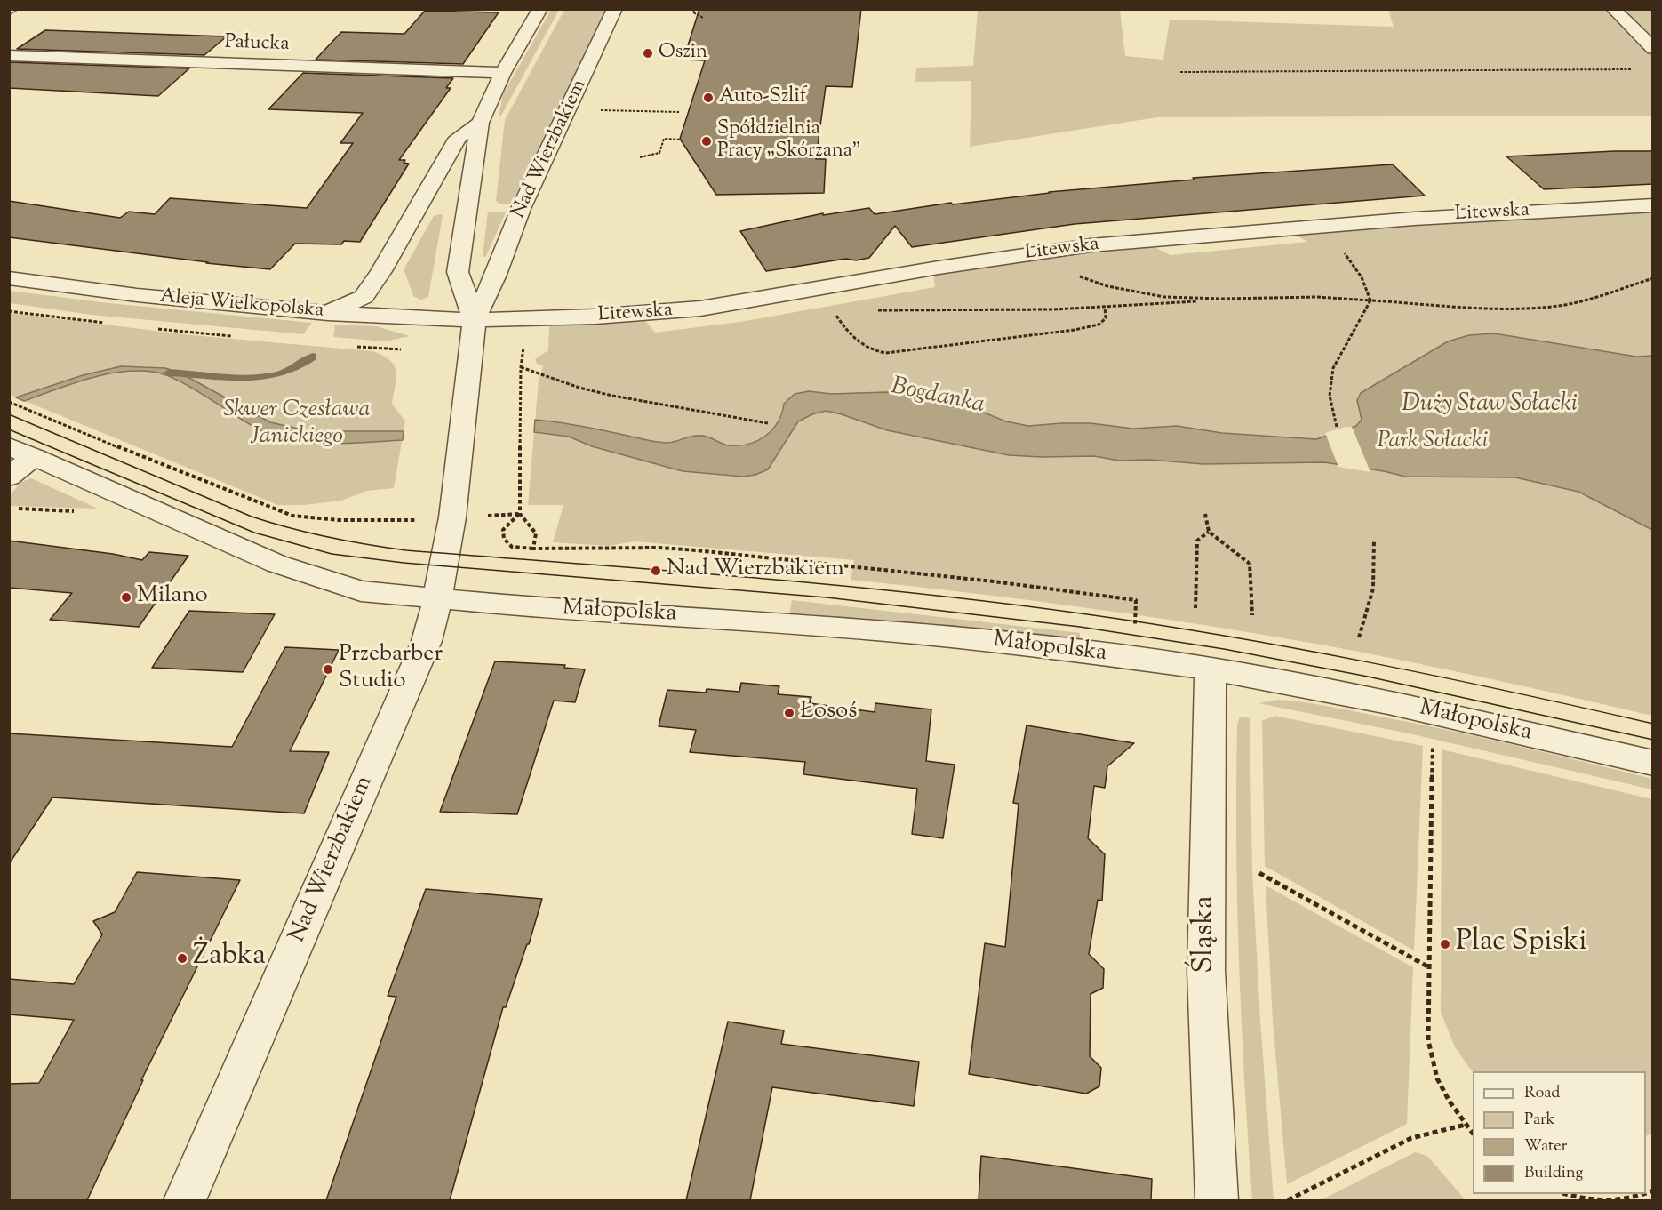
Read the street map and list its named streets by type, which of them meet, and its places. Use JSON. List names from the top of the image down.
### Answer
{
  "streets": {
    "street": [
      "Pałucka",
      "Nad Wierzbakiem",
      "Litewska",
      "Aleja Wielkopolska",
      "Małopolska",
      "Śląska"
    ]
  },
  "crossings": [
    ["Pałucka", "Nad Wierzbakiem"],
    ["Nad Wierzbakiem", "Litewska"],
    ["Nad Wierzbakiem", "Aleja Wielkopolska"],
    ["Nad Wierzbakiem", "Małopolska"],
    ["Litewska", "Aleja Wielkopolska"],
    ["Małopolska", "Śląska"]
  ],
  "water": ["Bogdanka", "Duży Staw Sołacki"],
  "parks": ["Skwer Czesława Janickiego", "Park Sołacki"],
  "places": [
    "Oszin",
    "Auto-Szlif",
    "Spółdzielnia Pracy „Skórzana”",
    "Nad Wierzbakiem",
    "Milano",
    "Przebarber Studio",
    "Łosoś",
    "Plac Spiski",
    "Żabka"
  ],
  "legend": [
    "Road",
    "Park",
    "Water",
    "Building"
  ]
}
